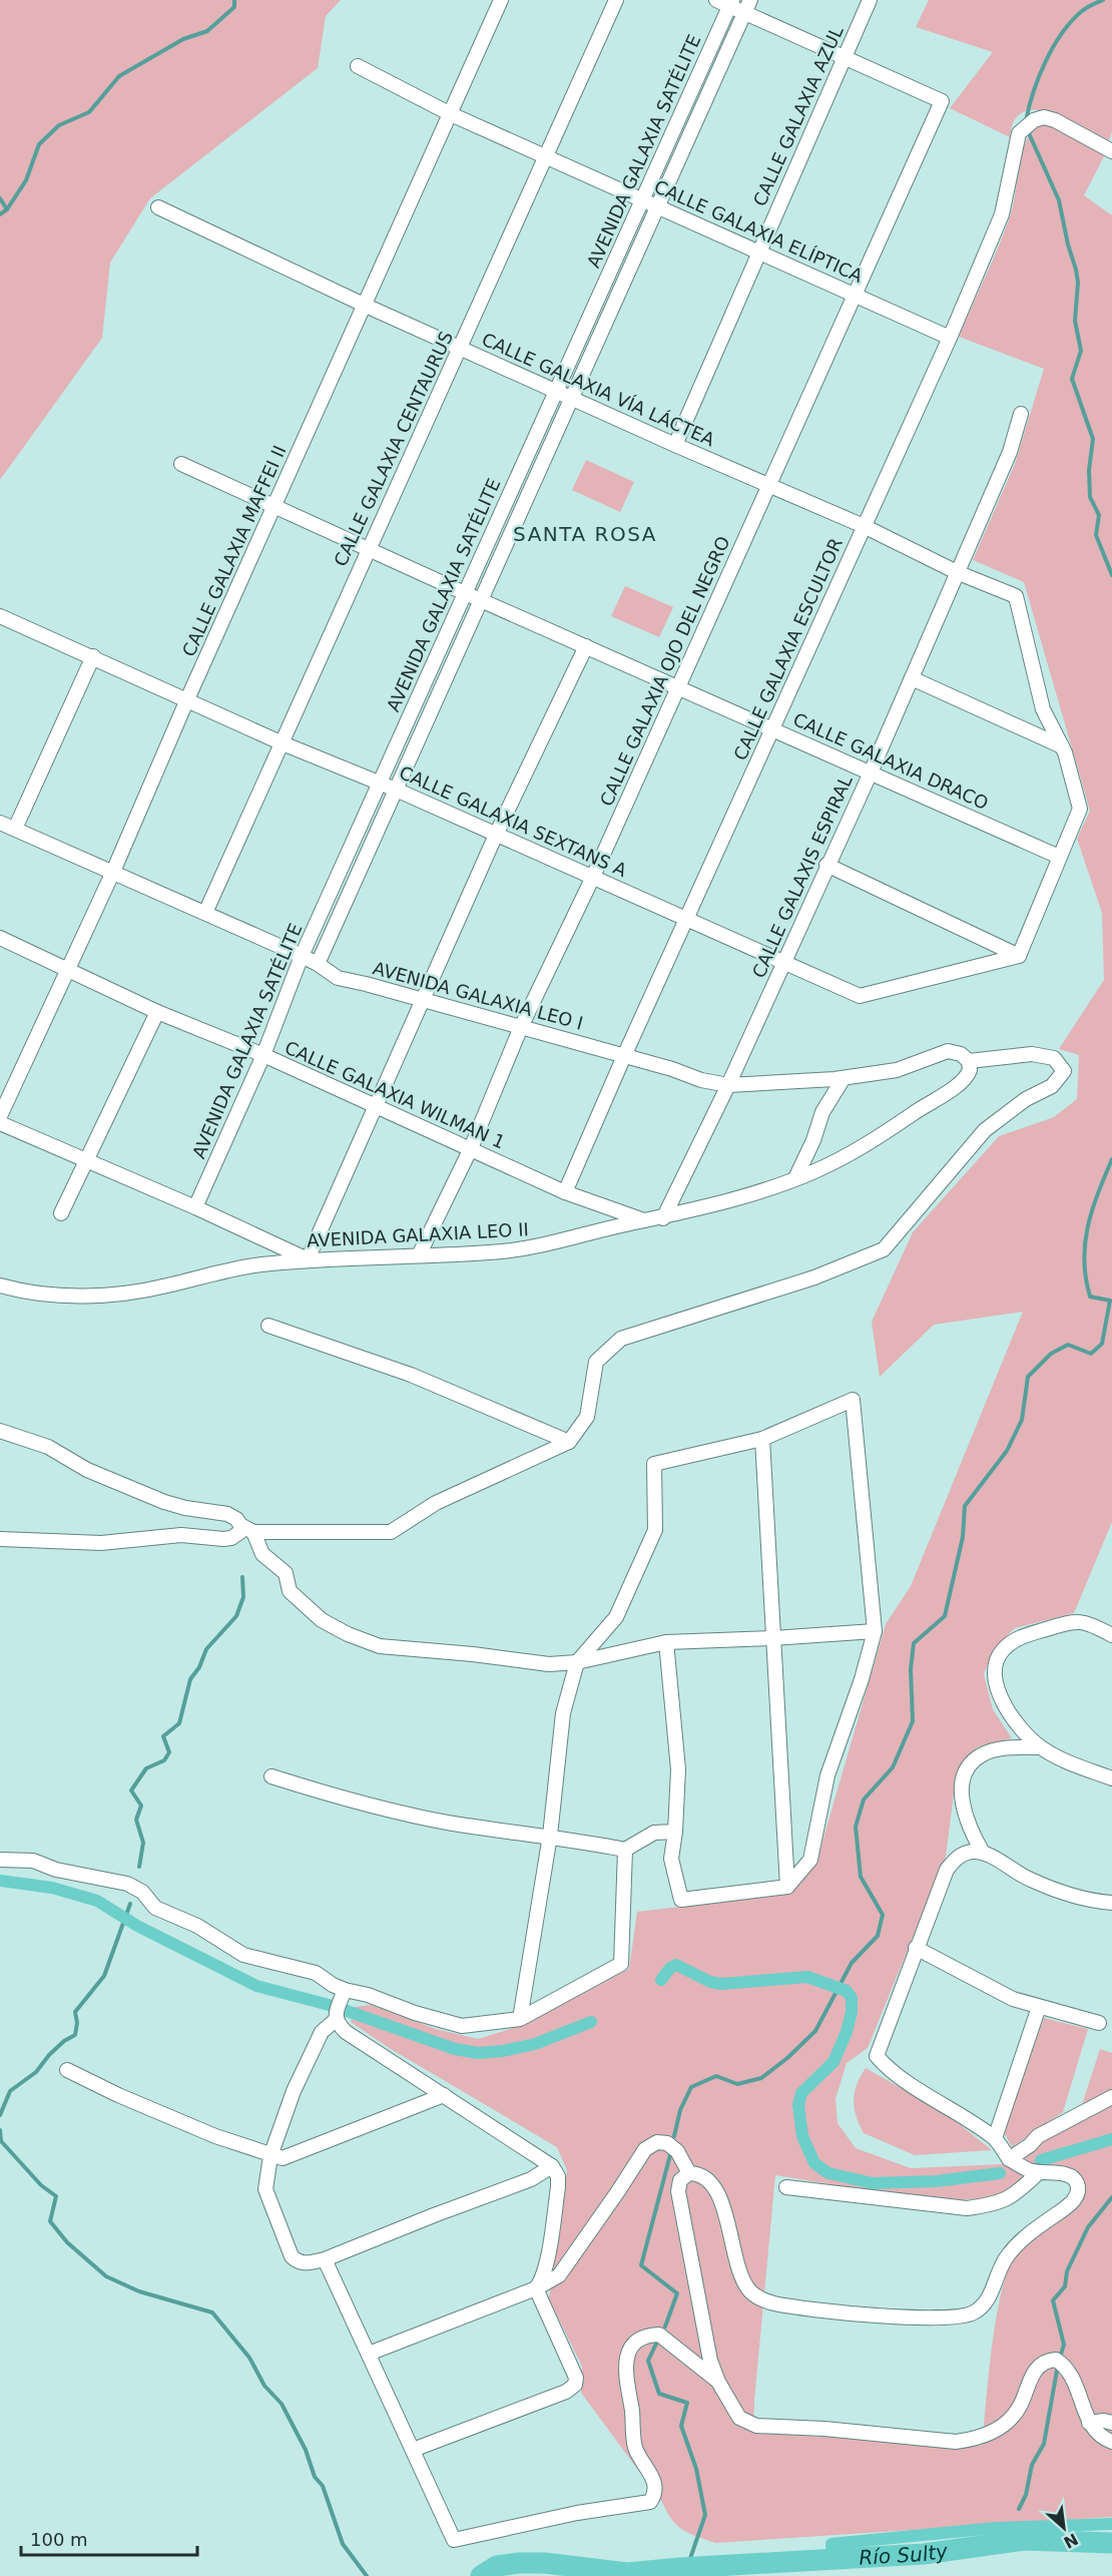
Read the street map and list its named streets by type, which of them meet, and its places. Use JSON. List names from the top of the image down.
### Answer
{
  "streets": {
    "street": [
      "CALLE GALAXIA AZUL",
      "AVENIDA GALAXIA SATÉLITE",
      "CALLE GALAXIA ELÍPTICA",
      "CALLE GALAXIA VÍA LÁCTEA",
      "CALLE GALAXIA CENTAURUS",
      "CALLE GALAXIA MAFFEI II",
      "CALLE GALAXIA ESCULTOR",
      "CALLE GALAXIA OJO DEL NEGRO",
      "CALLE GALAXIA DRACO",
      "CALLE GALAXIA SEXTANS A",
      "CALLE GALAXIS ESPIRAL",
      "AVENIDA GALAXIA LEO I",
      "CALLE GALAXIA WILMAN 1",
      "AVENIDA GALAXIA LEO II"
    ]
  },
  "crossings": [
    ["CALLE GALAXIA AZUL", "CALLE GALAXIA ELÍPTICA"],
    ["CALLE GALAXIA AZUL", "CALLE GALAXIA VÍA LÁCTEA"],
    ["CALLE GALAXIA AZUL", "CALLE GALAXIA OJO DEL NEGRO"],
    ["AVENIDA GALAXIA SATÉLITE", "CALLE GALAXIA ELÍPTICA"],
    ["AVENIDA GALAXIA SATÉLITE", "CALLE GALAXIA VÍA LÁCTEA"],
    ["AVENIDA GALAXIA SATÉLITE", "CALLE GALAXIA DRACO"],
    ["AVENIDA GALAXIA SATÉLITE", "CALLE GALAXIA SEXTANS A"],
    ["AVENIDA GALAXIA SATÉLITE", "AVENIDA GALAXIA LEO I"],
    ["AVENIDA GALAXIA SATÉLITE", "CALLE GALAXIA WILMAN 1"],
    ["CALLE GALAXIA ELÍPTICA", "CALLE GALAXIA CENTAURUS"],
    ["CALLE GALAXIA ELÍPTICA", "CALLE GALAXIA MAFFEI II"],
    ["CALLE GALAXIA ELÍPTICA", "CALLE GALAXIA ESCULTOR"],
    ["CALLE GALAXIA ELÍPTICA", "CALLE GALAXIA OJO DEL NEGRO"],
    ["CALLE GALAXIA VÍA LÁCTEA", "CALLE GALAXIA CENTAURUS"],
    ["CALLE GALAXIA VÍA LÁCTEA", "CALLE GALAXIA MAFFEI II"],
    ["CALLE GALAXIA VÍA LÁCTEA", "CALLE GALAXIA ESCULTOR"],
    ["CALLE GALAXIA VÍA LÁCTEA", "CALLE GALAXIA OJO DEL NEGRO"],
    ["CALLE GALAXIA VÍA LÁCTEA", "CALLE GALAXIS ESPIRAL"],
    ["CALLE GALAXIA CENTAURUS", "CALLE GALAXIA DRACO"],
    ["CALLE GALAXIA CENTAURUS", "CALLE GALAXIA SEXTANS A"],
    ["CALLE GALAXIA CENTAURUS", "AVENIDA GALAXIA LEO I"],
    ["CALLE GALAXIA MAFFEI II", "CALLE GALAXIA DRACO"],
    ["CALLE GALAXIA MAFFEI II", "CALLE GALAXIA SEXTANS A"],
    ["CALLE GALAXIA MAFFEI II", "AVENIDA GALAXIA LEO I"],
    ["CALLE GALAXIA MAFFEI II", "CALLE GALAXIA WILMAN 1"],
    ["CALLE GALAXIA ESCULTOR", "CALLE GALAXIA DRACO"],
    ["CALLE GALAXIA ESCULTOR", "CALLE GALAXIA SEXTANS A"],
    ["CALLE GALAXIA ESCULTOR", "AVENIDA GALAXIA LEO I"],
    ["CALLE GALAXIA ESCULTOR", "CALLE GALAXIA WILMAN 1"],
    ["CALLE GALAXIA OJO DEL NEGRO", "CALLE GALAXIA DRACO"],
    ["CALLE GALAXIA OJO DEL NEGRO", "CALLE GALAXIA SEXTANS A"],
    ["CALLE GALAXIA OJO DEL NEGRO", "AVENIDA GALAXIA LEO I"],
    ["CALLE GALAXIA OJO DEL NEGRO", "CALLE GALAXIA WILMAN 1"],
    ["CALLE GALAXIA OJO DEL NEGRO", "AVENIDA GALAXIA LEO II"],
    ["CALLE GALAXIA DRACO", "CALLE GALAXIS ESPIRAL"],
    ["CALLE GALAXIA SEXTANS A", "CALLE GALAXIS ESPIRAL"],
    ["CALLE GALAXIS ESPIRAL", "AVENIDA GALAXIA LEO I"],
    ["CALLE GALAXIS ESPIRAL", "AVENIDA GALAXIA LEO II"],
    ["AVENIDA GALAXIA LEO I", "AVENIDA GALAXIA LEO II"],
    ["CALLE GALAXIA WILMAN 1", "AVENIDA GALAXIA LEO II"]
  ],
  "districts": ["SANTA ROSA"],
  "water": ["Río Sulty"],
  "scale_bar": "100 m",
  "north": "bottom right"
}
